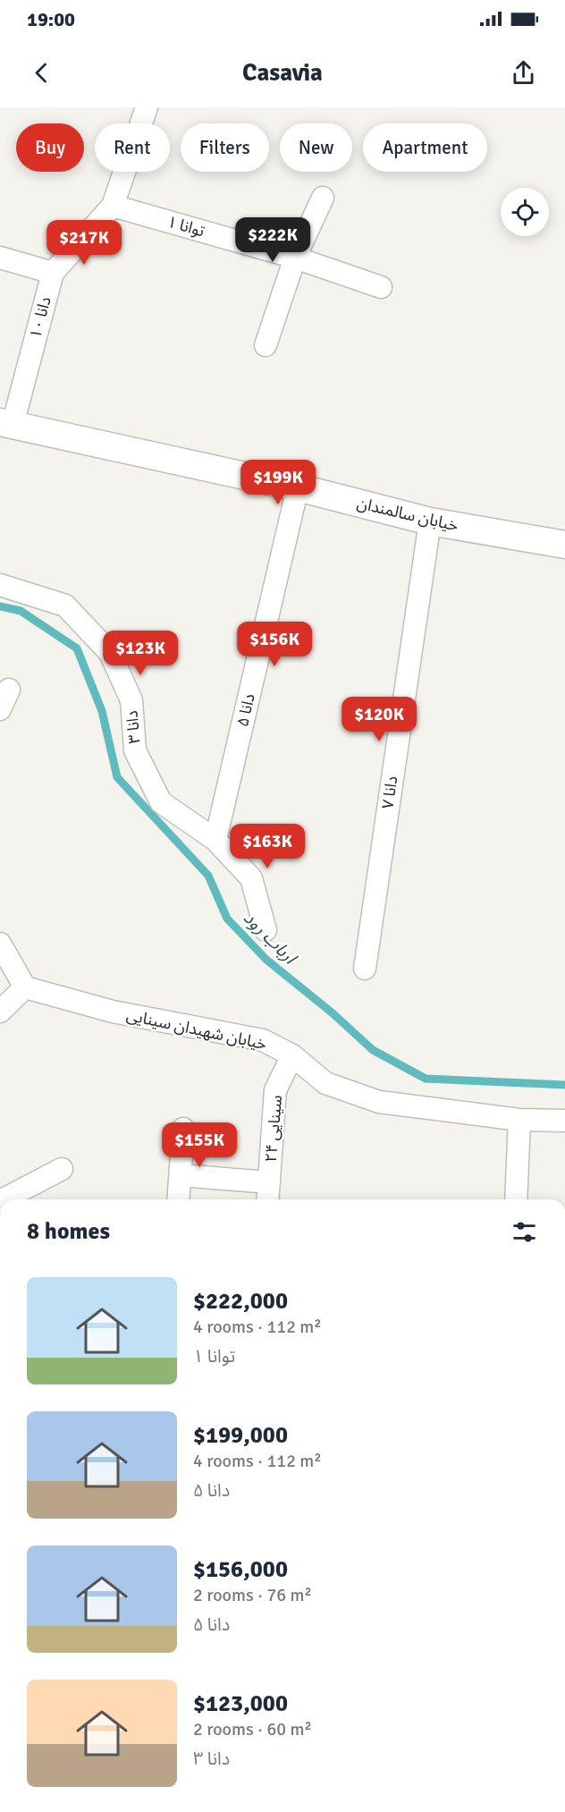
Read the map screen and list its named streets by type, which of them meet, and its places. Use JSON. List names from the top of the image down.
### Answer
{
  "streets": {
    "street": [
      "توانا ۱",
      "دانا ۱۰",
      "خیابان سالمندان",
      "دانا ۵",
      "دانا ۳",
      "دانا ۷",
      "خیابان شهیدان سینایی",
      "سینایی ۲۴"
    ]
  },
  "crossings": [
    ["توانا ۱", "دانا ۱۰"],
    ["دانا ۱۰", "خیابان سالمندان"],
    ["خیابان سالمندان", "دانا ۵"],
    ["خیابان سالمندان", "دانا ۷"],
    ["دانا ۵", "دانا ۳"],
    ["خیابان شهیدان سینایی", "سینایی ۲۴"]
  ],
  "water": ["ارباب رود"],
  "page": {
    "status": "19:00",
    "header": "Casavia",
    "chip": [
      "Buy",
      "Rent",
      "Filters",
      "New",
      "Apartment"
    ],
    "price": [
      "$222K",
      "$217K",
      "$199K",
      "$156K",
      "$123K",
      "$120K",
      "$163K",
      "$155K"
    ],
    "heading": "8 homes",
    "list": [
      {
        "name": "$222,000",
        "note": "4 rooms · 112 m² · توانا ۱"
      },
      {
        "name": "$199,000",
        "note": "4 rooms · 112 m² · دانا ۵"
      },
      {
        "name": "$156,000",
        "note": "2 rooms · 76 m² · دانا ۵"
      },
      {
        "name": "$123,000",
        "note": "2 rooms · 60 m² · دانا ۳"
      }
    ]
  }
}
